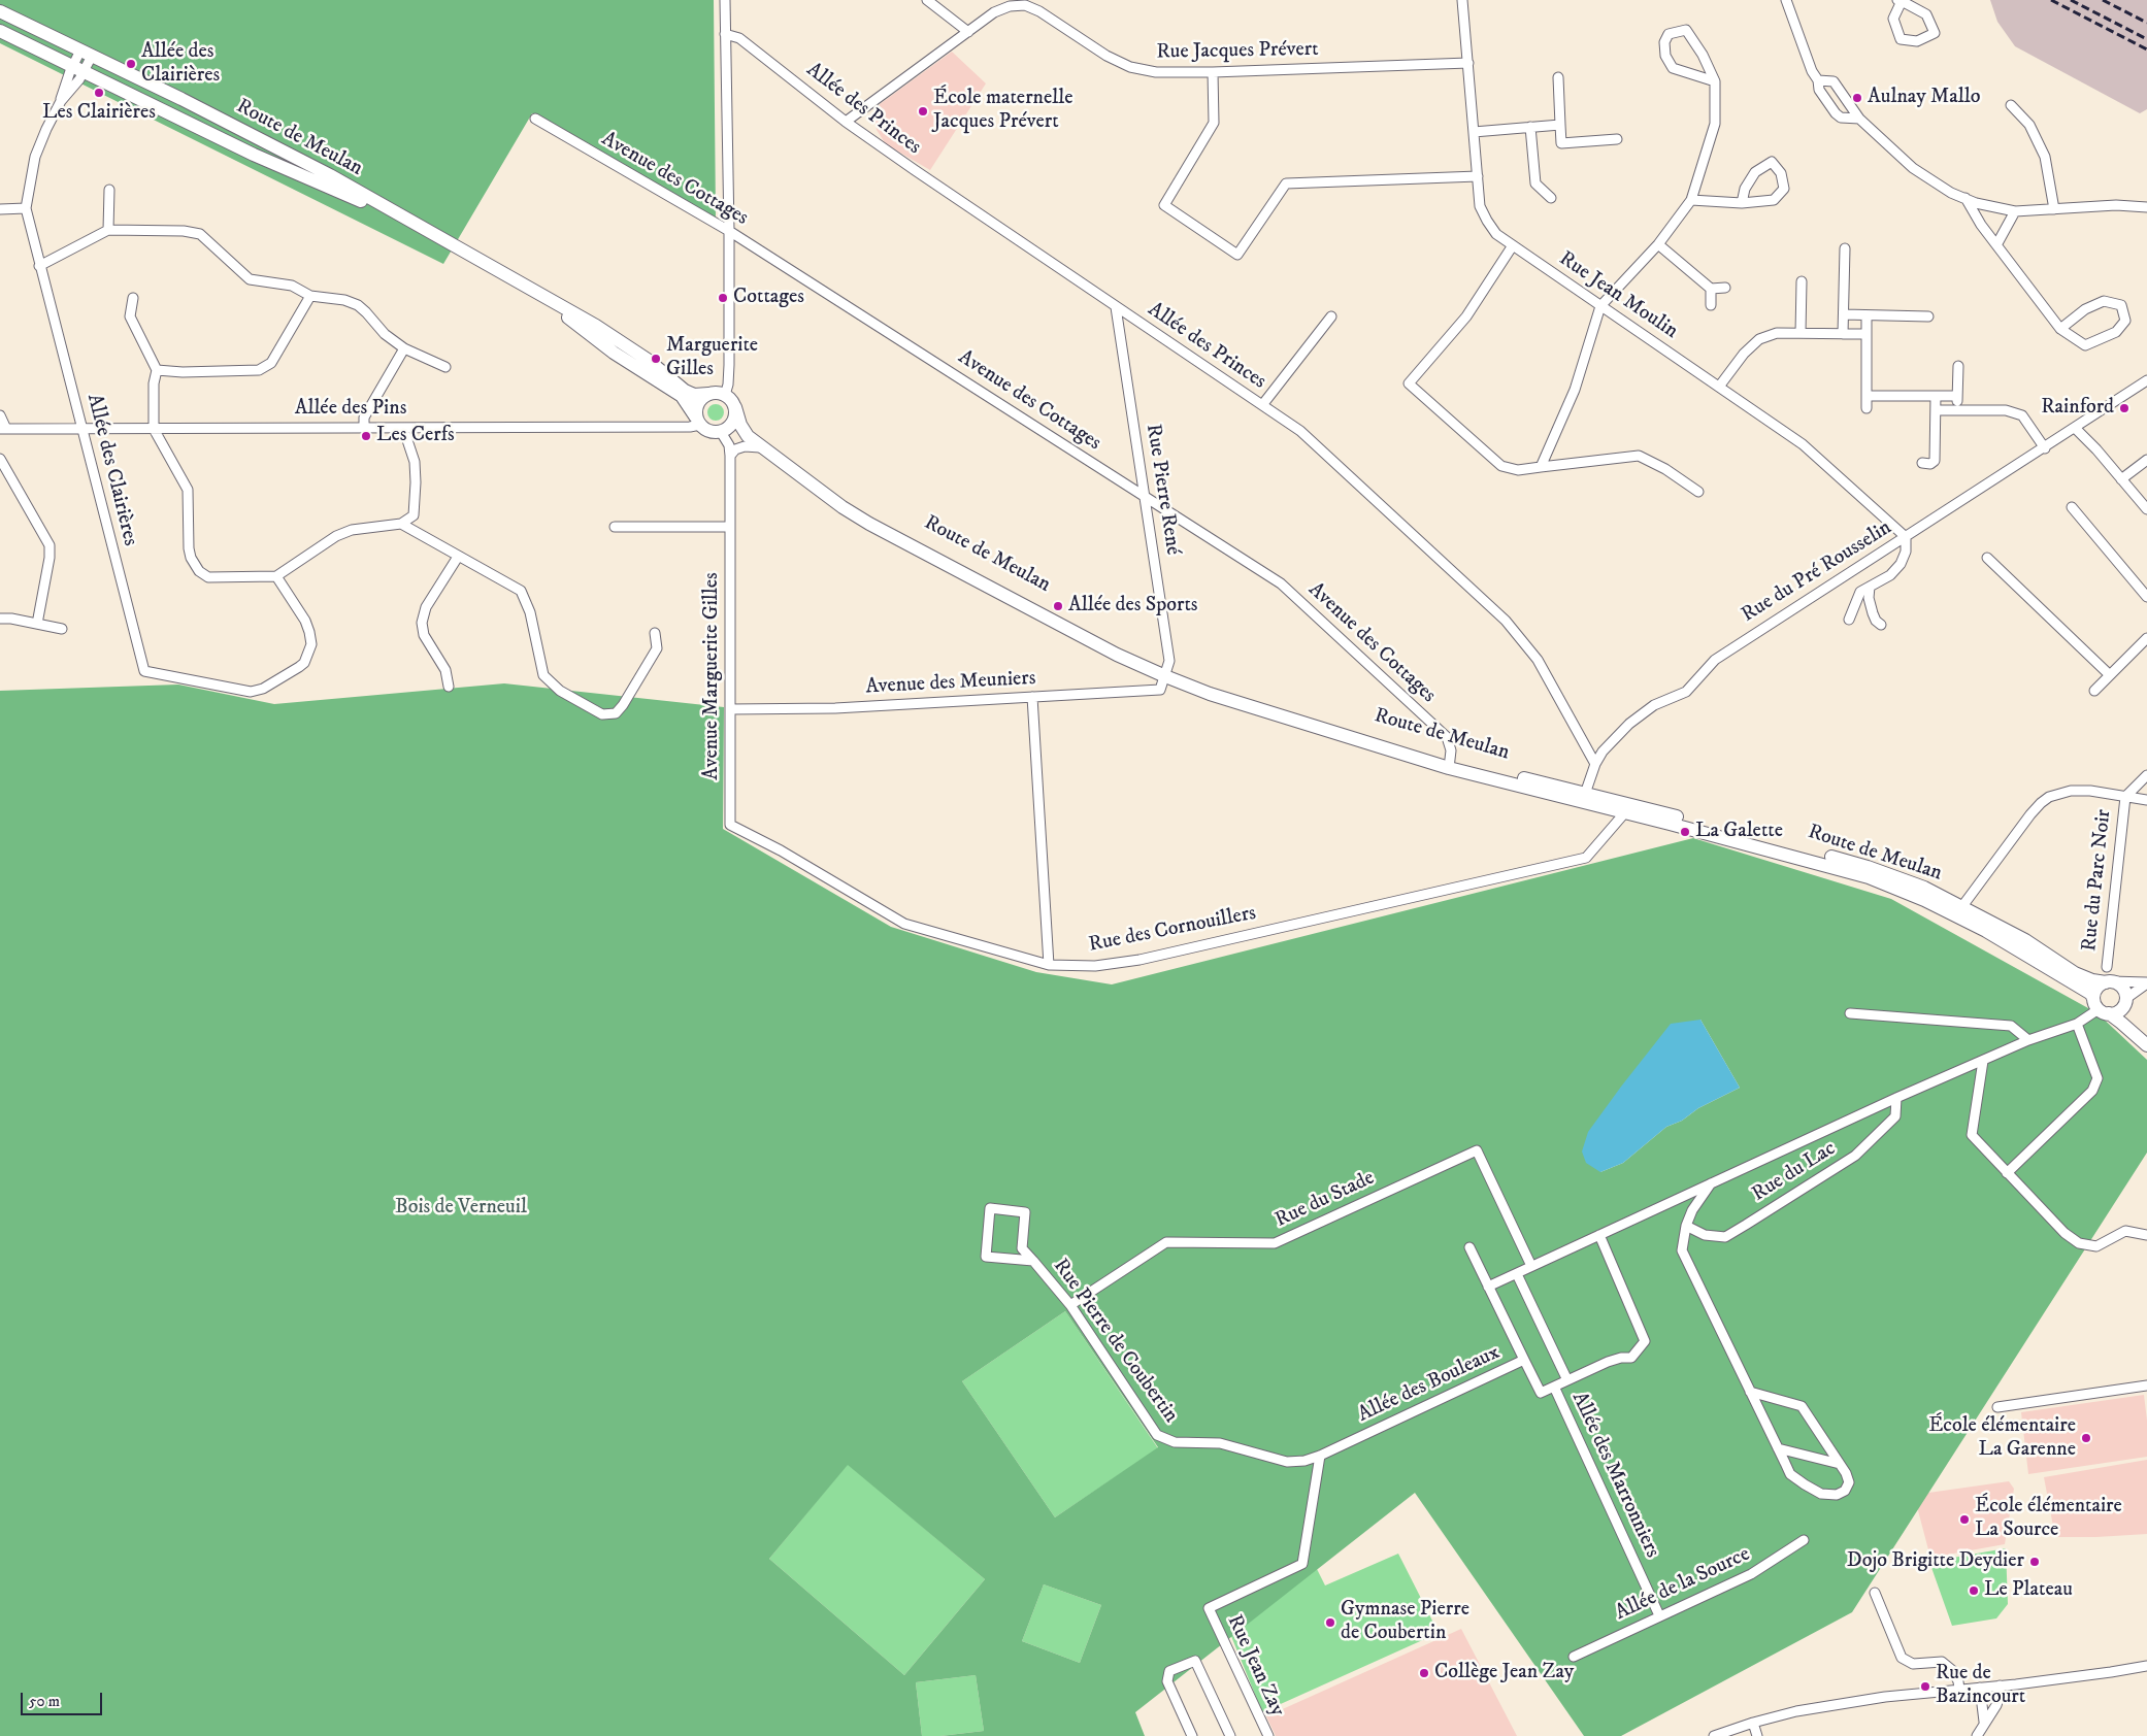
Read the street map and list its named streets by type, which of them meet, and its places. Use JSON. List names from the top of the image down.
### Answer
{
  "streets": {
    "main road": ["Route de Meulan"],
    "street": [
      "Rue Jacques Prévert",
      "Allée des Princes",
      "Avenue des Cottages",
      "Rue Jean Moulin",
      "Allée des Pins",
      "Allée des Clairières",
      "Rue Pierre René",
      "Rue du Pré Rousselin",
      "Avenue Marguerite Gilles",
      "Avenue des Meuniers",
      "Rue du Parc Noir",
      "Rue des Cornouillers",
      "Rue du Lac",
      "Rue du Stade",
      "Rue Pierre de Coubertin",
      "Allée des Bouleaux",
      "Allée des Marronniers",
      "Allée de la Source",
      "Rue Jean Zay"
    ]
  },
  "crossings": [
    ["Rue Jacques Prévert", "Allée des Princes"],
    ["Rue Jacques Prévert", "Rue Jean Moulin"],
    ["Allée des Princes", "Rue Pierre René"],
    ["Allée des Princes", "Rue du Pré Rousselin"],
    ["Route de Meulan", "Avenue des Cottages"],
    ["Route de Meulan", "Allée des Pins"],
    ["Route de Meulan", "Allée des Clairières"],
    ["Route de Meulan", "Rue Pierre René"],
    ["Route de Meulan", "Rue du Pré Rousselin"],
    ["Route de Meulan", "Avenue Marguerite Gilles"],
    ["Route de Meulan", "Avenue des Meuniers"],
    ["Route de Meulan", "Rue des Cornouillers"],
    ["Avenue des Cottages", "Rue Pierre René"],
    ["Rue Jean Moulin", "Rue du Pré Rousselin"],
    ["Allée des Pins", "Allée des Clairières"],
    ["Allée des Pins", "Avenue Marguerite Gilles"],
    ["Rue Pierre René", "Avenue des Meuniers"],
    ["Avenue Marguerite Gilles", "Avenue des Meuniers"],
    ["Avenue Marguerite Gilles", "Rue des Cornouillers"],
    ["Rue du Stade", "Rue Pierre de Coubertin"],
    ["Rue Pierre de Coubertin", "Allée des Bouleaux"],
    ["Rue Pierre de Coubertin", "Rue Jean Zay"],
    ["Allée des Bouleaux", "Rue Jean Zay"],
    ["Allée des Marronniers", "Allée de la Source"]
  ],
  "parks": ["Bois de Verneuil"],
  "places": [
    "Allée des Clairières",
    "Les Clairières",
    "Aulnay Mallo",
    "École maternelle Jacques Prévert",
    "Cottages",
    "Marguerite Gilles",
    "Rainford",
    "Les Cerfs",
    "Allée des Sports",
    "La Galette",
    "École élémentaire La Garenne",
    "École élémentaire La Source",
    "Dojo Brigitte Deydier",
    "Le Plateau",
    "Gymnase Pierre de Coubertin",
    "Collège Jean Zay",
    "Rue de Bazincourt"
  ],
  "scale_bar": "50 m"
}
